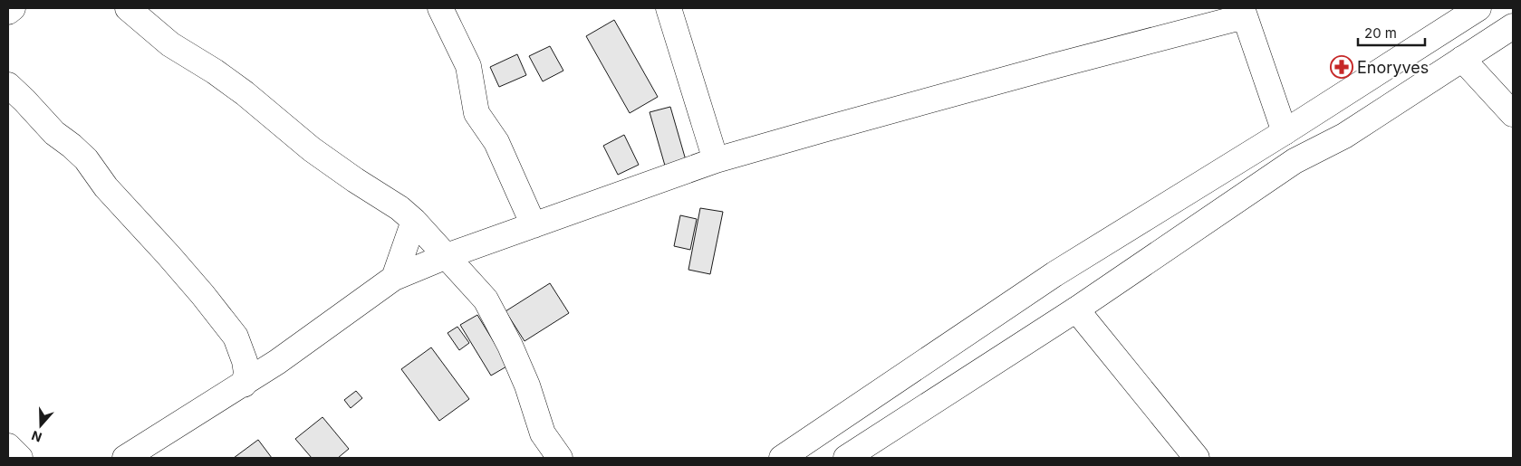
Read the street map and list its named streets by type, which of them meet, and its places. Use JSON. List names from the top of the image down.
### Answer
{
  "places": {
    "pharmacy": ["Enoryves"]
  },
  "scale_bar": "20 m",
  "north": "bottom"
}
